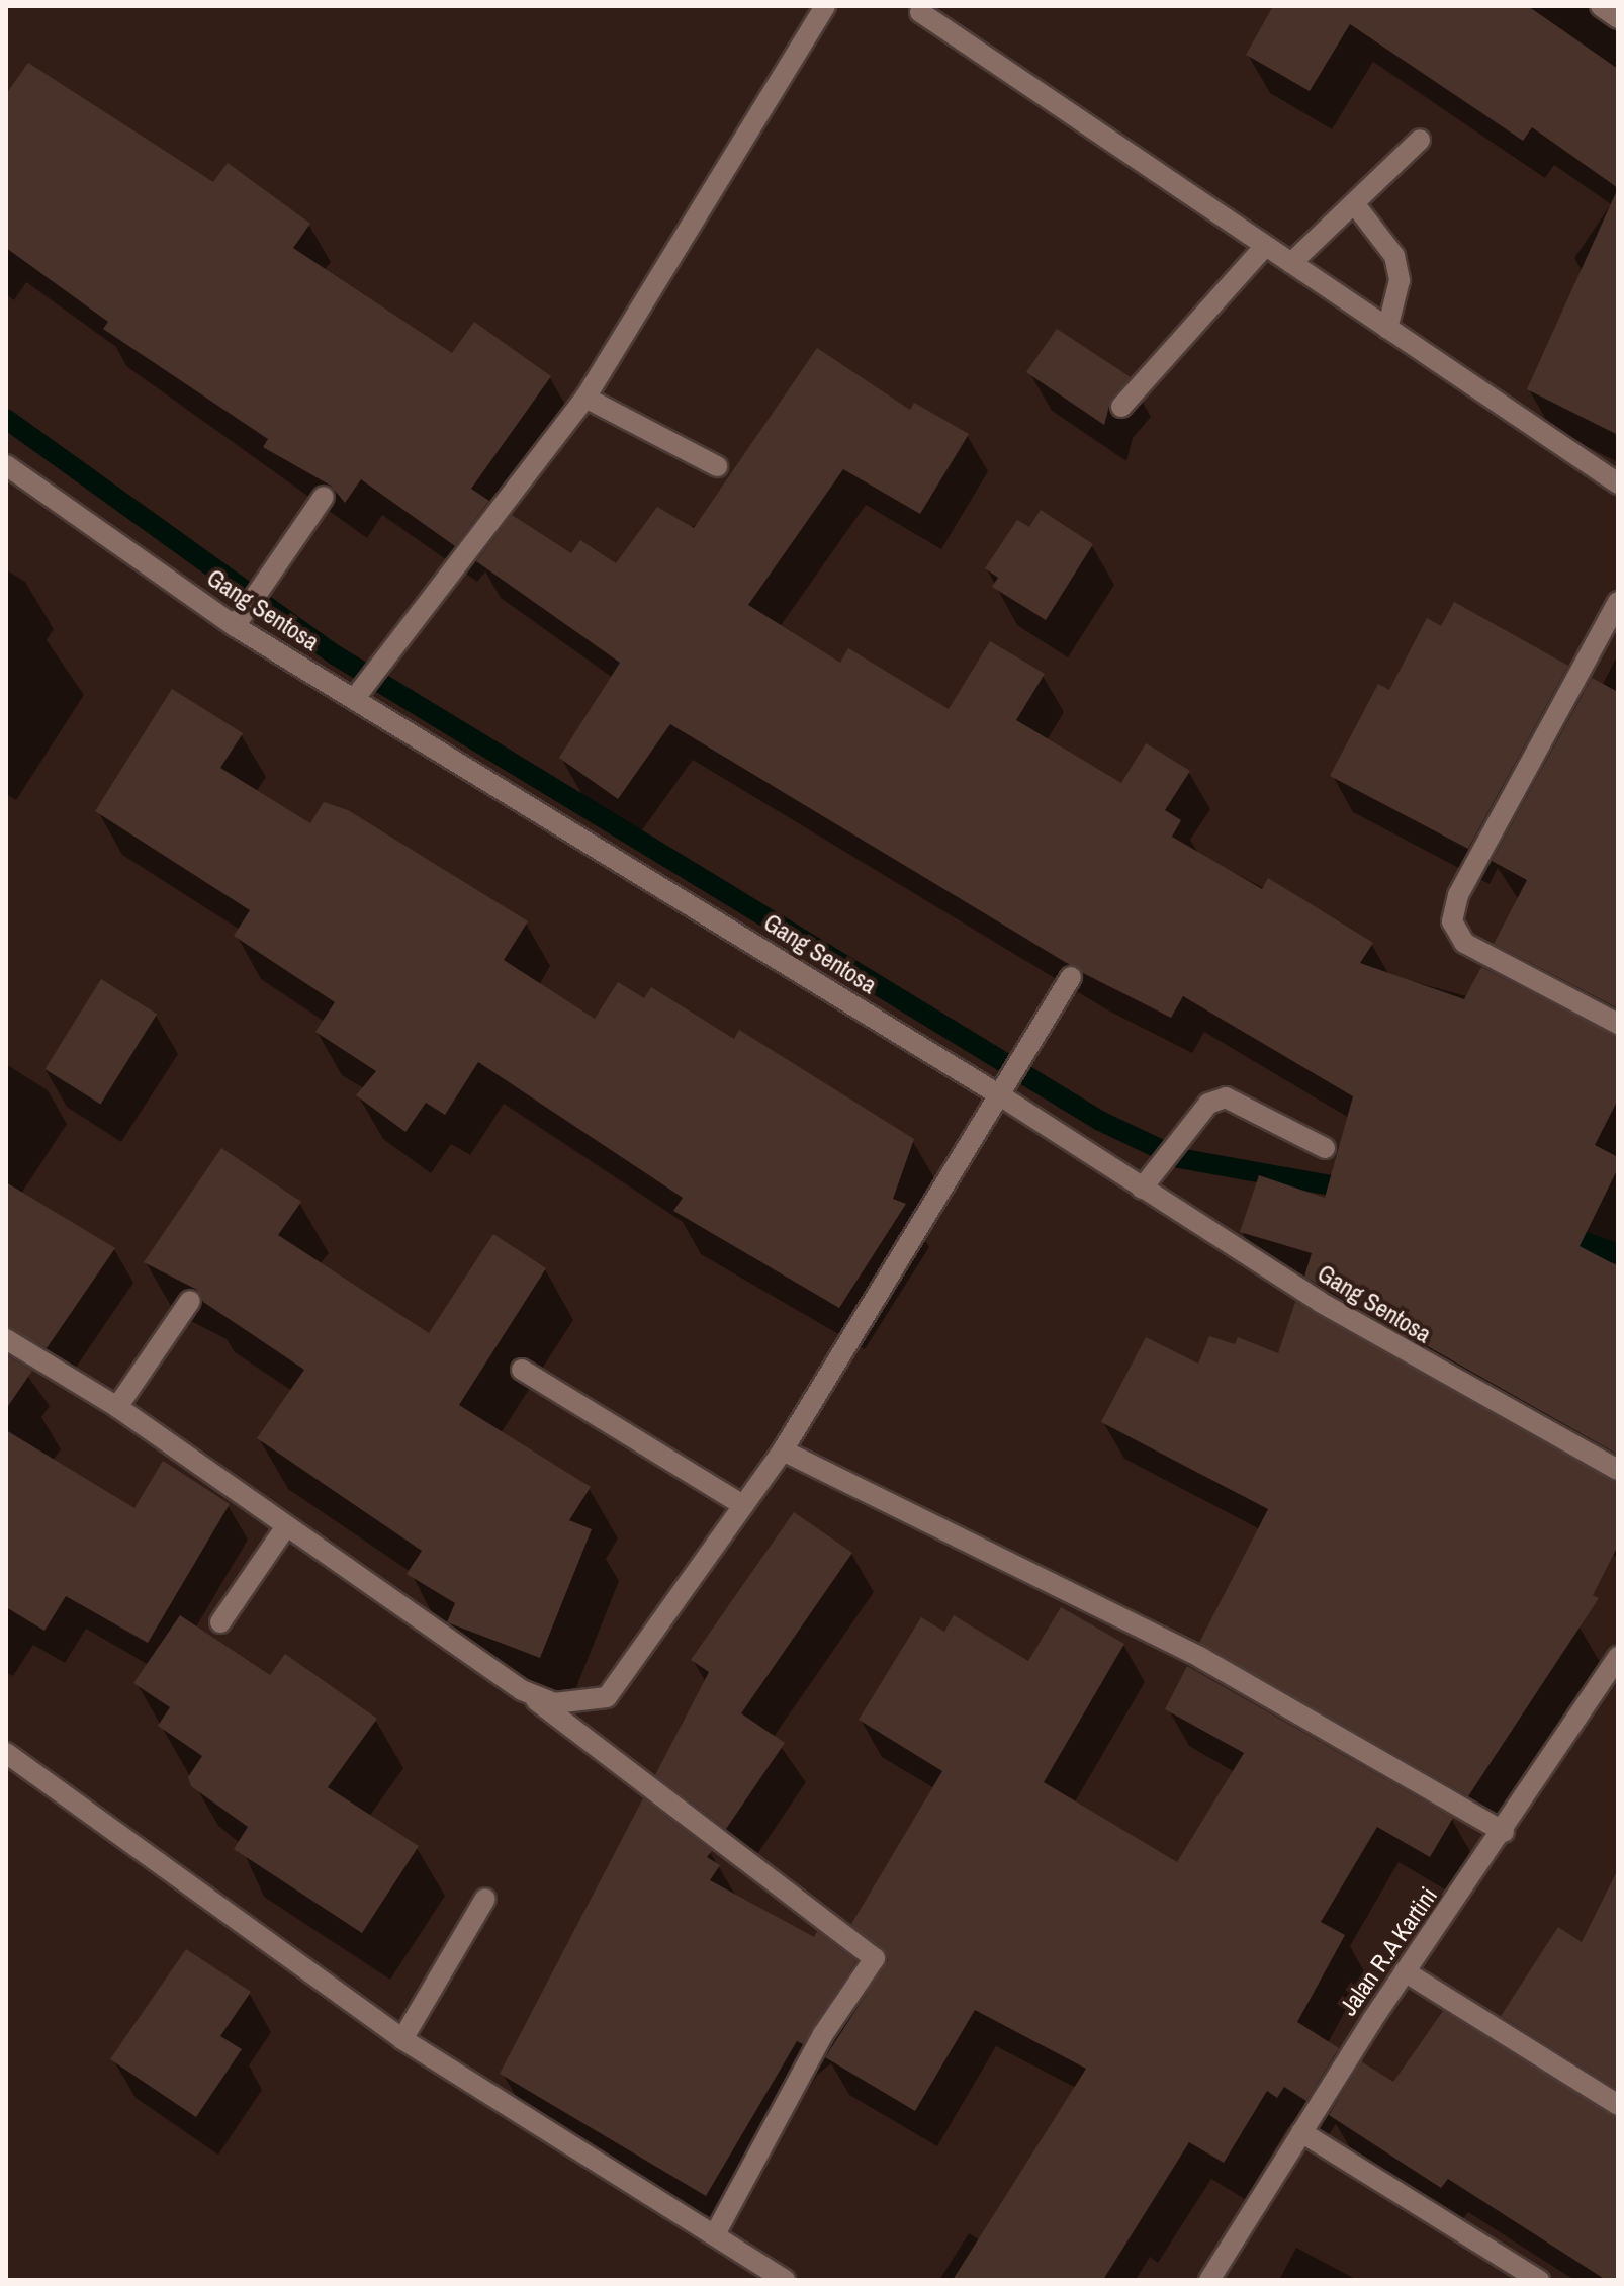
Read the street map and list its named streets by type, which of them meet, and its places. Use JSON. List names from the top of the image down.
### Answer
{
  "streets": {
    "street": ["Gang Sentosa", "Jalan R.A Kartini"]
  }
}
